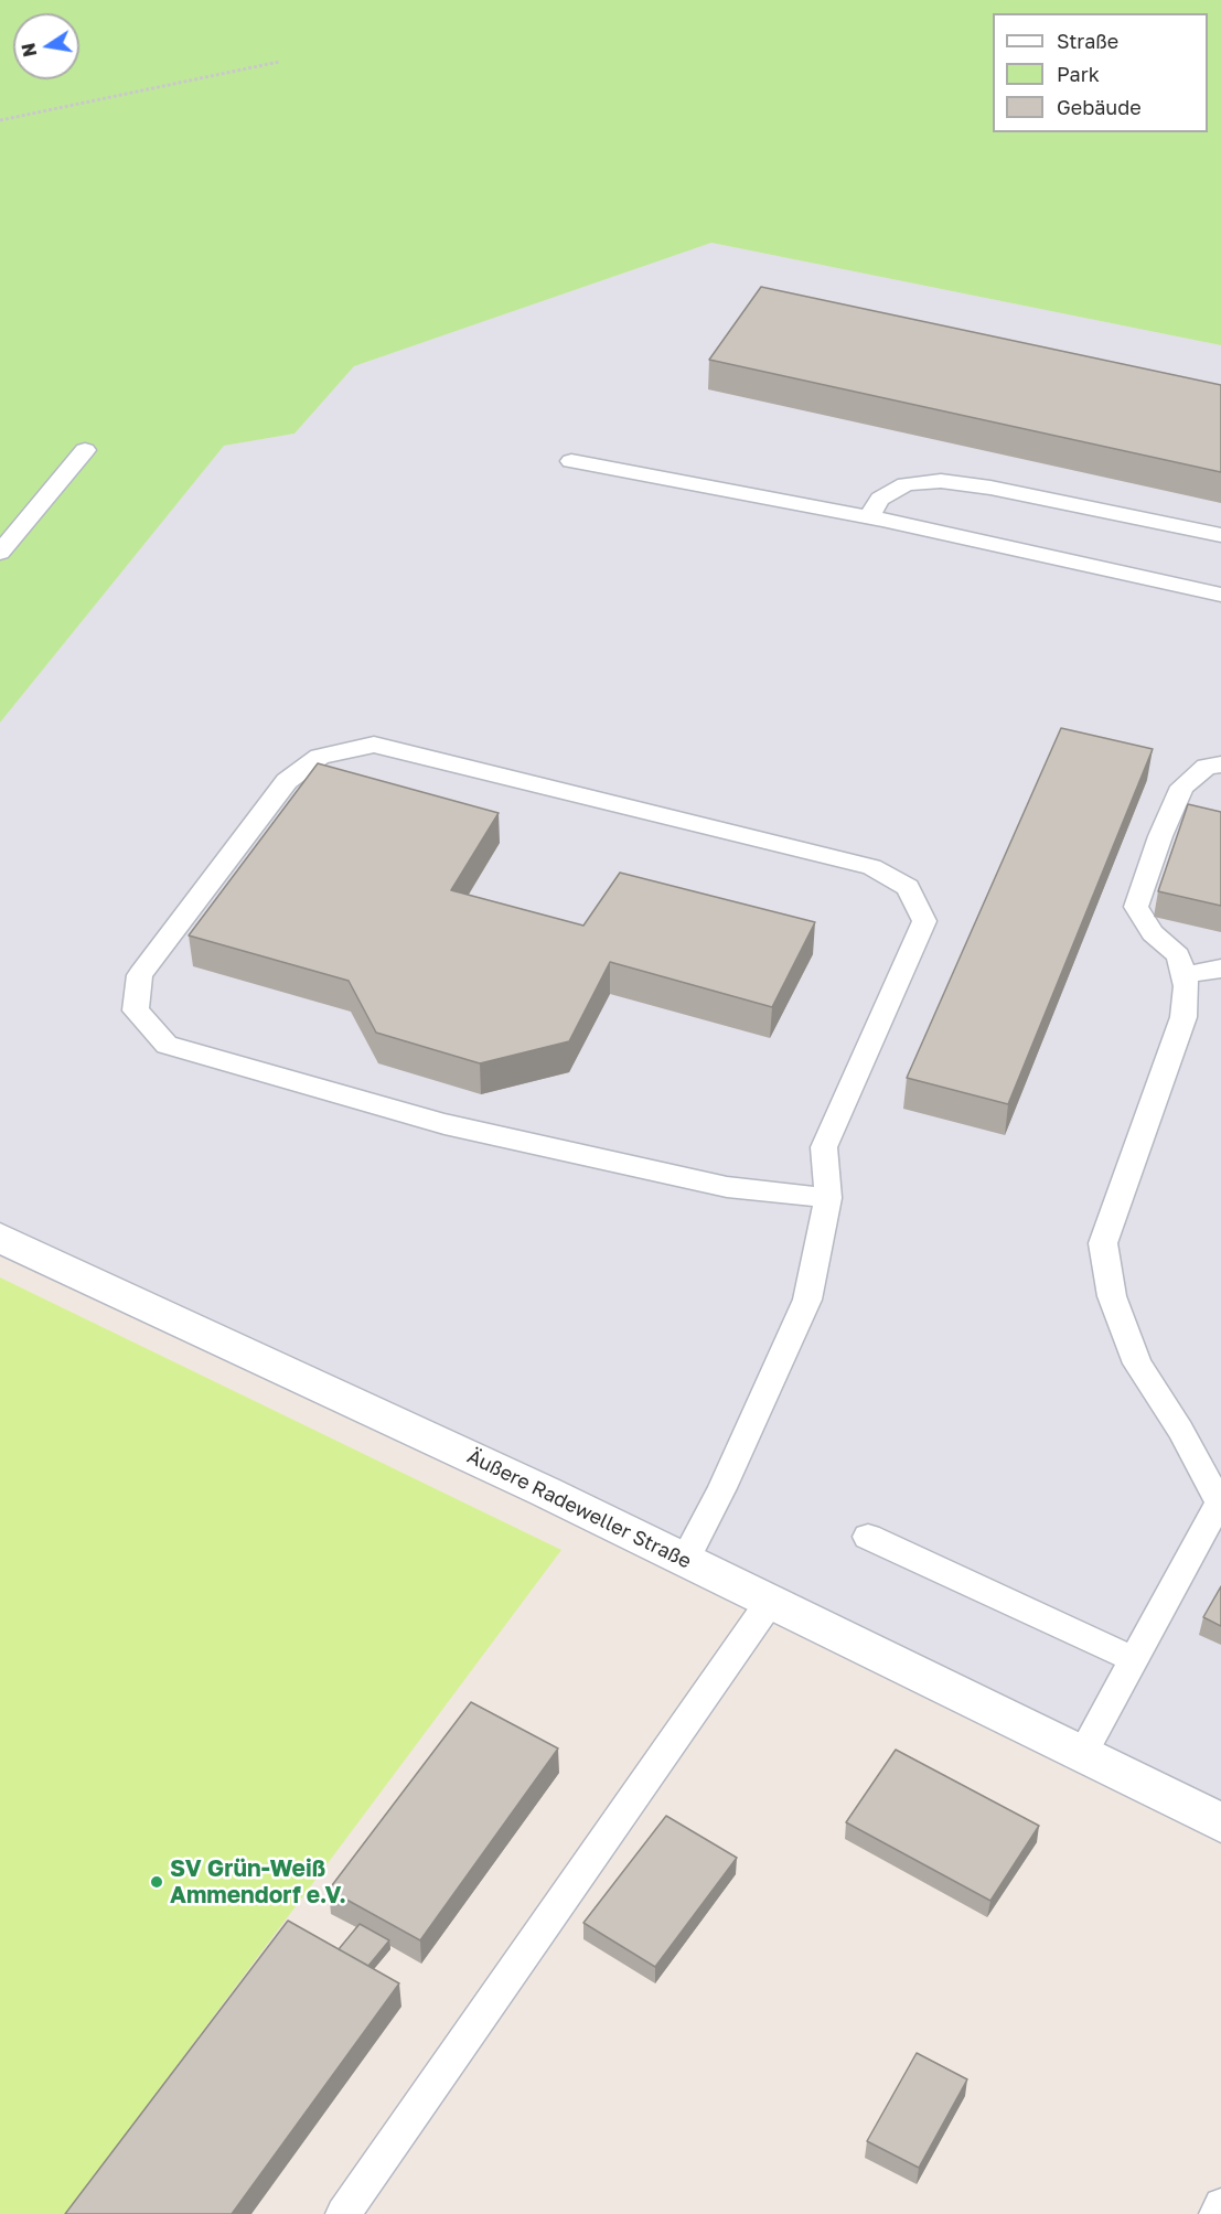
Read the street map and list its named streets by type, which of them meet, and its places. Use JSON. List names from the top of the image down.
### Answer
{
  "streets": {
    "street": ["Äußere Radeweller Straße"]
  },
  "places": ["SV Grün-Weiß Ammendorf e.V."],
  "legend": ["Straße", "Park", "Gebäude"],
  "north": "left"
}
